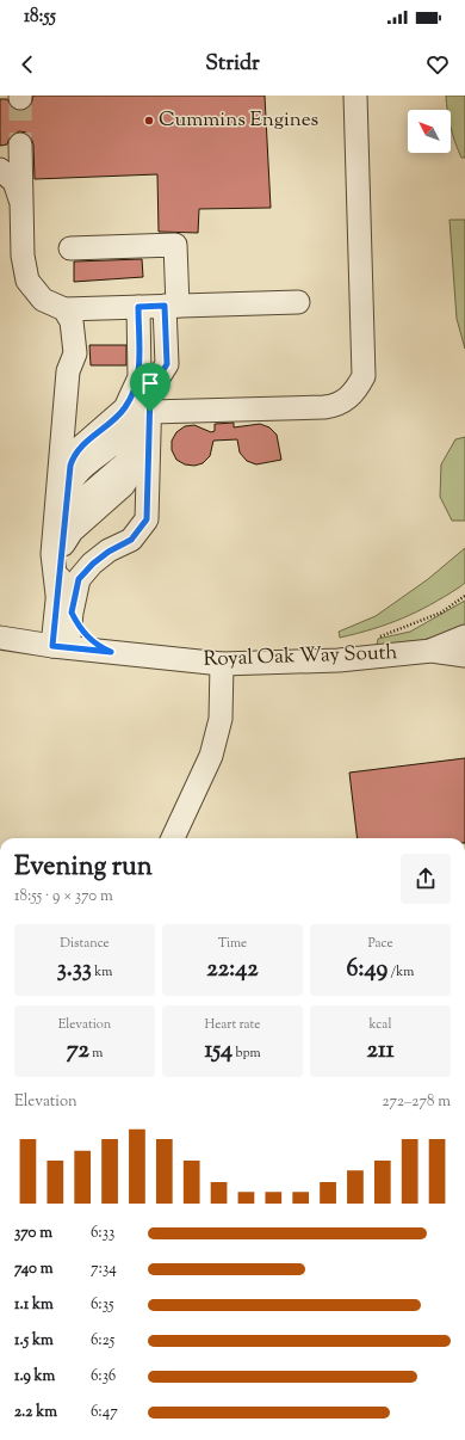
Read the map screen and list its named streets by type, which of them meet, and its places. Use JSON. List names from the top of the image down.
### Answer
{
  "streets": {
    "street": ["Royal Oak Way South"]
  },
  "places": ["Cummins Engines"],
  "north": "top left",
  "page": {
    "status": "18:55",
    "header": "Stridr",
    "heading": ["Evening run", "18:55 · 9 × 370 m"],
    "stats": [
      ["Distance", "3.33 km"],
      ["Time", "22:42"],
      ["Pace", "6:49 /km"],
      ["Elevation", "72 m"],
      ["Heart rate", "154 bpm"],
      ["kcal", "211"]
    ],
    "chart": ["Elevation", "272–278 m"],
    "list": [
      {
        "name": "370 m",
        "note": "6:33"
      },
      {
        "name": "740 m",
        "note": "7:34"
      },
      {
        "name": "1.1 km",
        "note": "6:35"
      },
      {
        "name": "1.5 km",
        "note": "6:25"
      },
      {
        "name": "1.9 km",
        "note": "6:36"
      },
      {
        "name": "2.2 km",
        "note": "6:47"
      }
    ]
  }
}
